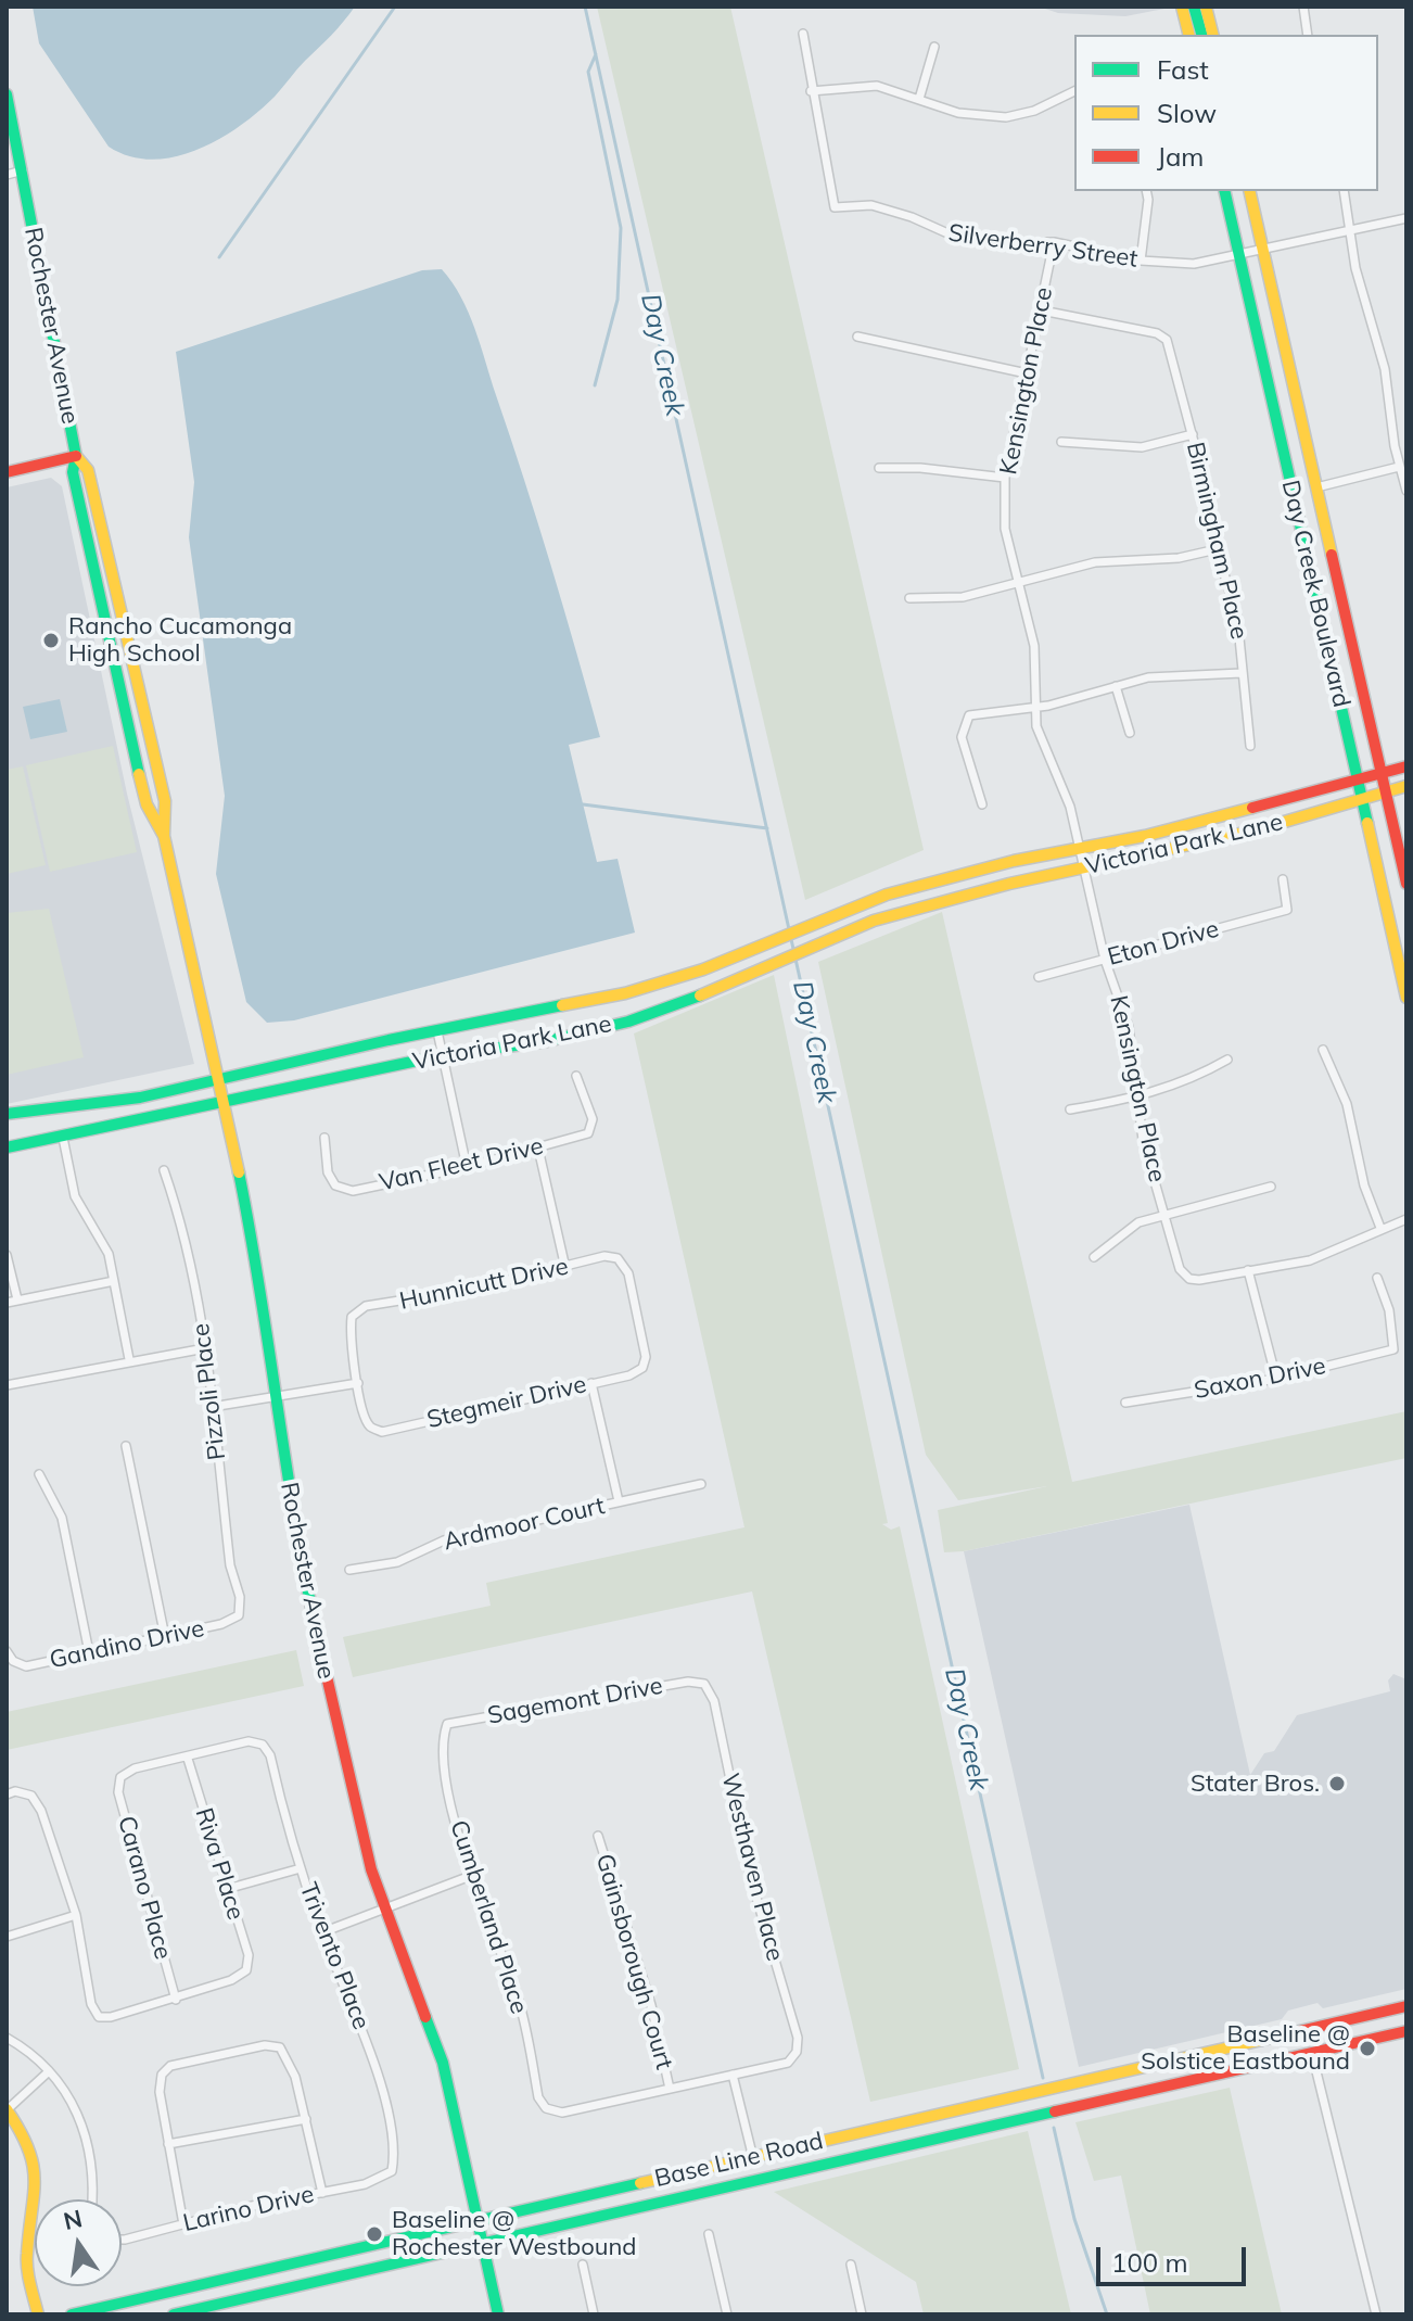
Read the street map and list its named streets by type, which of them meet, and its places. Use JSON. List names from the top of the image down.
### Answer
{
  "streets": {
    "main road": [
      "Rochester Avenue",
      "Day Creek Boulevard",
      "Victoria Park Lane",
      "Base Line Road"
    ],
    "street": [
      "Silverberry Street",
      "Kensington Place",
      "Birmingham Place",
      "Eton Drive",
      "Van Fleet Drive",
      "Hunnicutt Drive",
      "Saxon Drive",
      "Pizzoli Place",
      "Stegmeir Drive",
      "Ardmoor Court",
      "Gandino Drive",
      "Sagemont Drive",
      "Riva Place",
      "Westhaven Place",
      "Carano Place",
      "Cumberland Place",
      "Trivento Place",
      "Gainsborough Court",
      "Larino Drive"
    ]
  },
  "crossings": [
    ["Silverberry Street", "Kensington Place"],
    ["Silverberry Street", "Day Creek Boulevard"],
    ["Rochester Avenue", "Victoria Park Lane"],
    ["Rochester Avenue", "Base Line Road"],
    ["Kensington Place", "Birmingham Place"],
    ["Kensington Place", "Victoria Park Lane"],
    ["Kensington Place", "Eton Drive"],
    ["Day Creek Boulevard", "Victoria Park Lane"],
    ["Hunnicutt Drive", "Stegmeir Drive"],
    ["Pizzoli Place", "Gandino Drive"],
    ["Sagemont Drive", "Westhaven Place"],
    ["Sagemont Drive", "Cumberland Place"],
    ["Riva Place", "Carano Place"],
    ["Riva Place", "Trivento Place"],
    ["Carano Place", "Trivento Place"],
    ["Cumberland Place", "Gainsborough Court"],
    ["Trivento Place", "Larino Drive"]
  ],
  "water": ["Day Creek"],
  "places": [
    "Rancho Cucamonga High School",
    "Stater Bros.",
    "Baseline @ Solstice Eastbound",
    "Baseline @ Rochester Westbound"
  ],
  "legend": ["Fast", "Slow", "Jam"],
  "scale_bar": "100 m",
  "north": "top"
}
